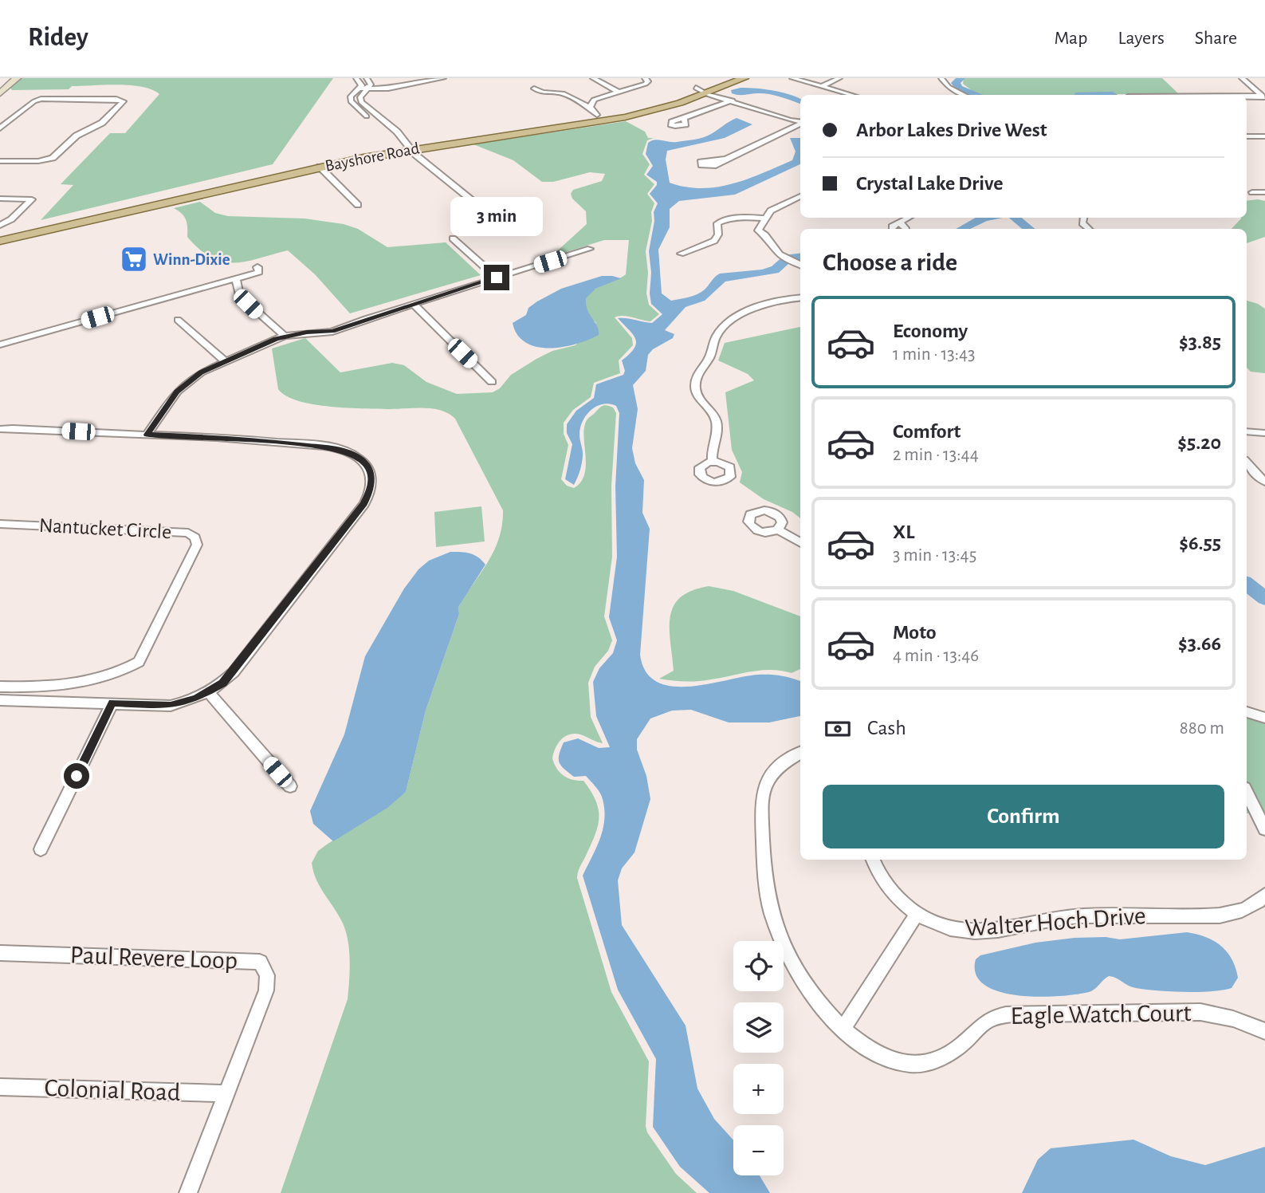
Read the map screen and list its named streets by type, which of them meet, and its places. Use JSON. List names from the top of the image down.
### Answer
{
  "streets": {
    "main road": ["Bayshore Road"],
    "street": [
      "Nantucket Circle",
      "Walter Hoch Drive",
      "Paul Revere Loop",
      "Eagle Watch Court",
      "Colonial Road"
    ]
  },
  "crossings": [
    ["Paul Revere Loop", "Colonial Road"]
  ],
  "places": {
    "supermarket": ["Winn-Dixie"]
  },
  "page": {
    "header": "Ridey",
    "nav": ["Map", "Layers", "Share"],
    "banner": ["Arbor Lakes Drive West", "Crystal Lake Drive"],
    "bubble": "3 min",
    "heading": "Choose a ride",
    "list": [
      {
        "name": "Economy",
        "note": "1 min · 13:43",
        "value": "$3.85"
      },
      {
        "name": "Comfort",
        "note": "2 min · 13:44",
        "value": "$5.20"
      },
      {
        "name": "XL",
        "note": "3 min · 13:45",
        "value": "$6.55"
      },
      {
        "name": "Moto",
        "note": "4 min · 13:46",
        "value": "$3.66"
      }
    ],
    "pay": ["Cash", "880 m"],
    "buttons": "Confirm",
    "map_buttons": ["+", "−"]
  }
}
